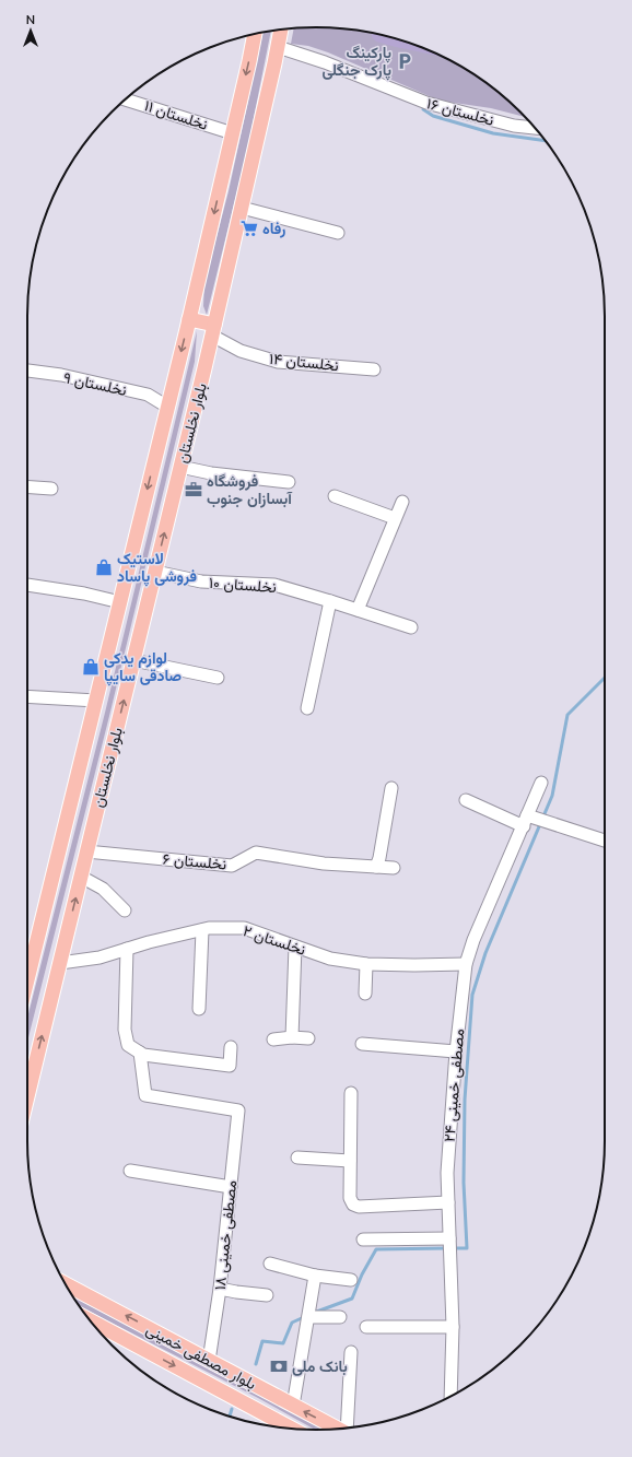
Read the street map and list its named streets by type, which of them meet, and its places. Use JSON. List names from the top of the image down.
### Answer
{
  "streets": {
    "main road": ["بلوار نخلستان", "بلوار مصطفی خمینی"],
    "street": [
      "نخلستان ۱۶",
      "نخلستان ۱۱",
      "نخلستان ۱۴",
      "نخلستان ۹",
      "نخلستان ۱۰",
      "نخلستان ۶",
      "نخلستان ۲",
      "مصطفی خمینی ۲۴",
      "مصطفی خمینی ۱۸"
    ]
  },
  "crossings": [
    ["نخلستان ۱۶", "بلوار نخلستان"],
    ["نخلستان ۱۱", "بلوار نخلستان"],
    ["نخلستان ۱۴", "بلوار نخلستان"],
    ["نخلستان ۹", "بلوار نخلستان"],
    ["بلوار نخلستان", "نخلستان ۱۰"],
    ["بلوار نخلستان", "نخلستان ۶"],
    ["بلوار نخلستان", "نخلستان ۲"],
    ["نخلستان ۲", "مصطفی خمینی ۲۴"],
    ["مصطفی خمینی ۱۸", "بلوار مصطفی خمینی"]
  ],
  "places": {
    "parking": ["پارکینگ پارک جنگلی"],
    "supermarket": ["رفاه"],
    "office": ["فروشگاه آبسازان جنوب"],
    "shop": ["لاستیک فروشی پاساد", "لوازم یدکی صادقی سایپا"],
    "bank": ["بانک ملی"]
  },
  "north": "top"
}
